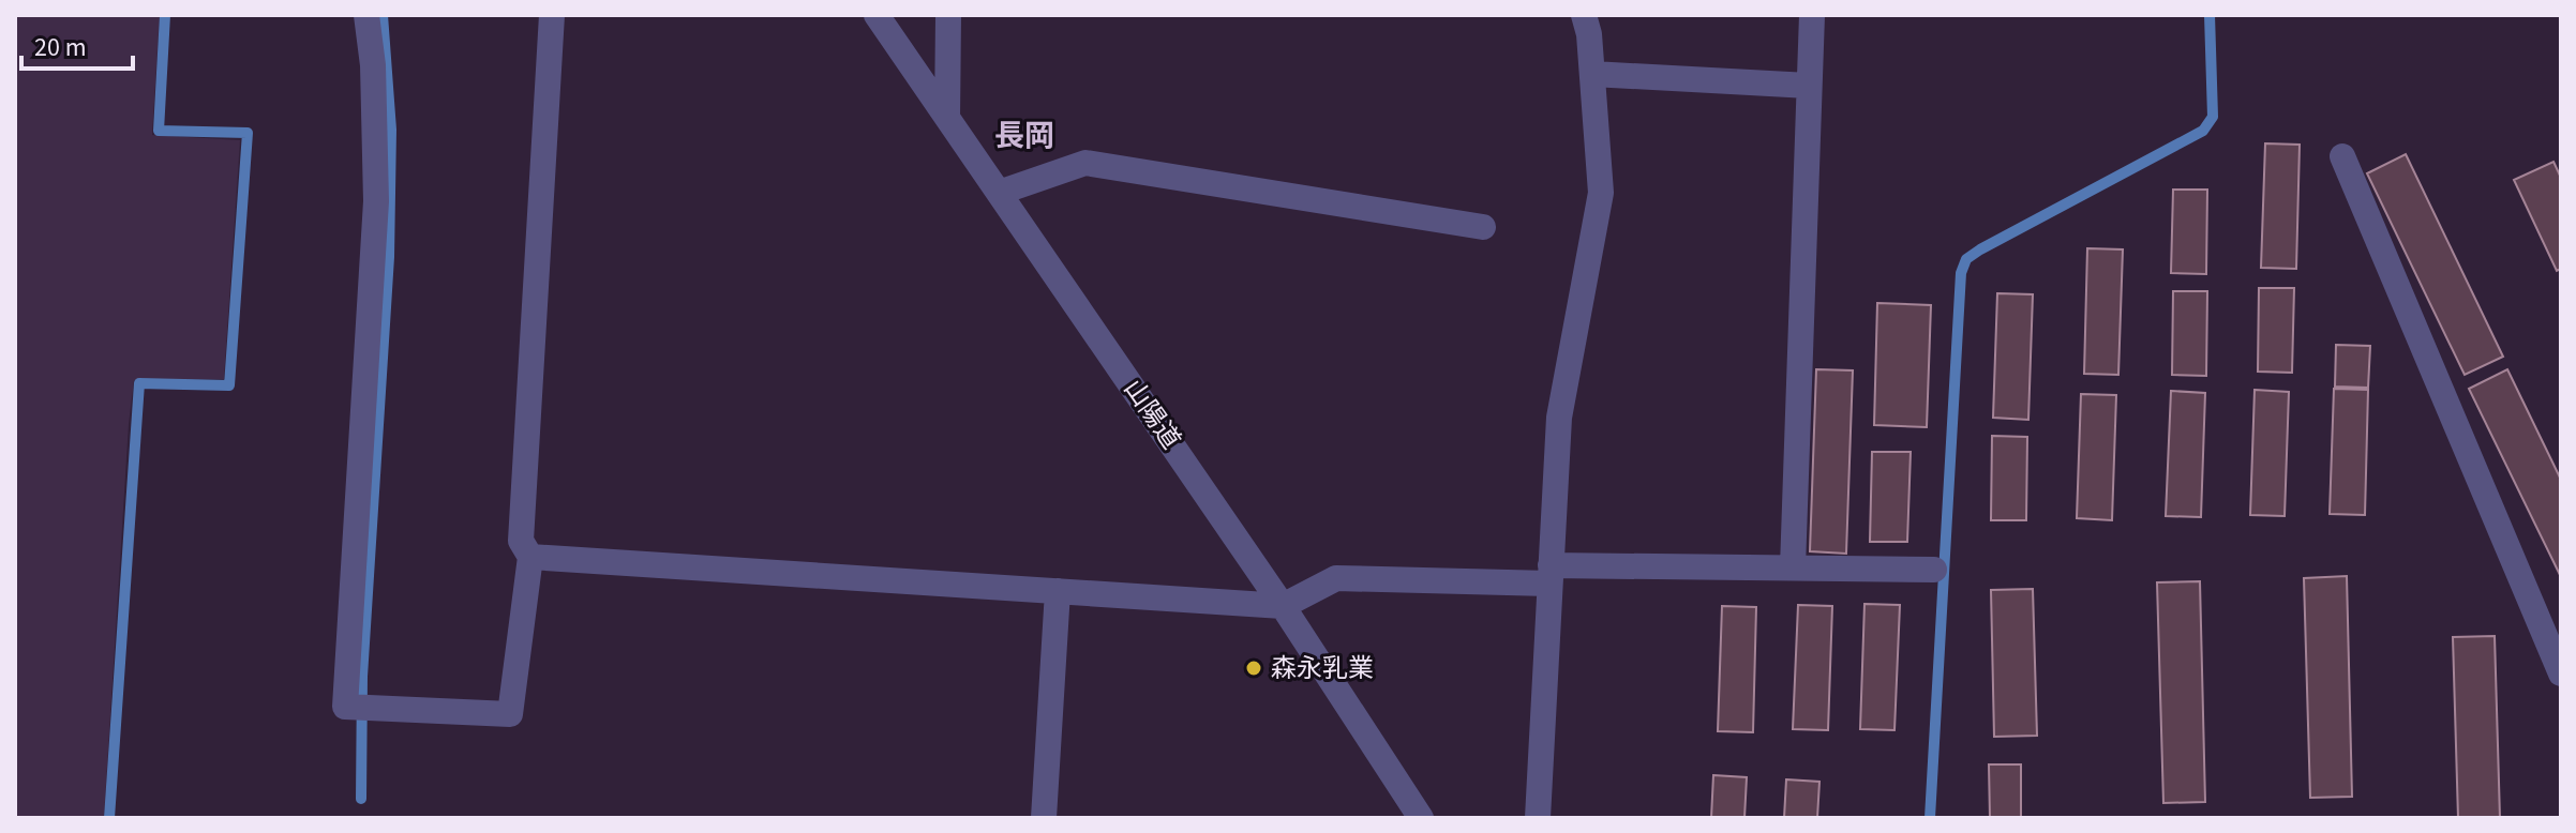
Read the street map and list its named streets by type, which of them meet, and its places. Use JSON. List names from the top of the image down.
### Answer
{
  "streets": {
    "street": ["山陽道"]
  },
  "districts": ["長岡"],
  "places": ["森永乳業"],
  "scale_bar": "20 m"
}
